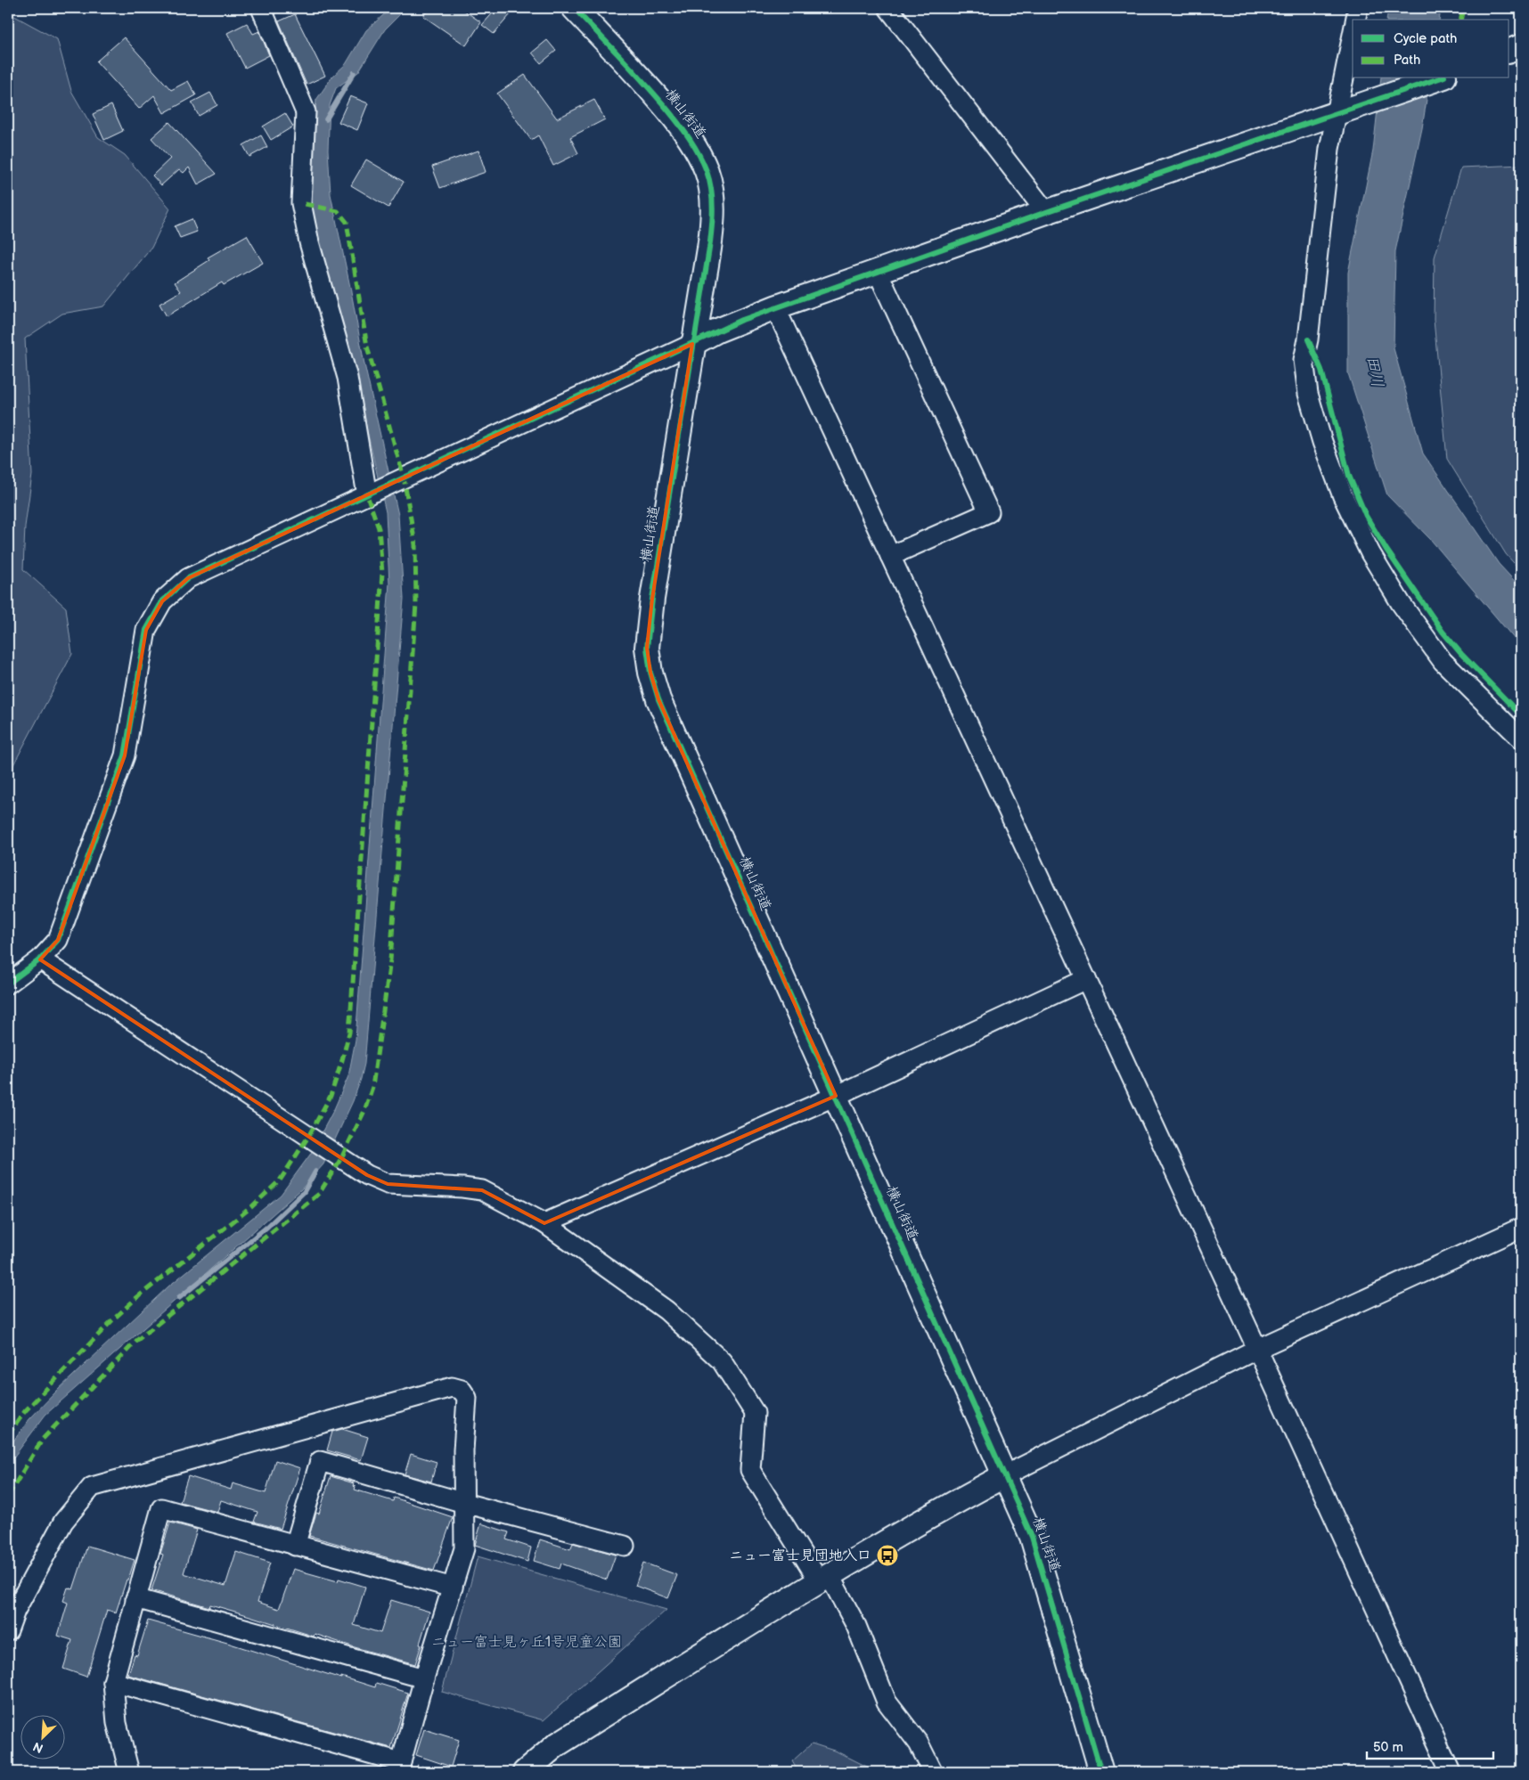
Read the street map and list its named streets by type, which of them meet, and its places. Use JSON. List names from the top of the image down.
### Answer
{
  "streets": {
    "street": ["横山街道"]
  },
  "water": ["田川"],
  "parks": ["ニュー富士見ヶ丘1号児童公園"],
  "places": {
    "bus stop": ["ニュー富士見団地入口"]
  },
  "legend": ["Cycle path", "Path"],
  "scale_bar": "50 m",
  "north": "bottom left"
}
